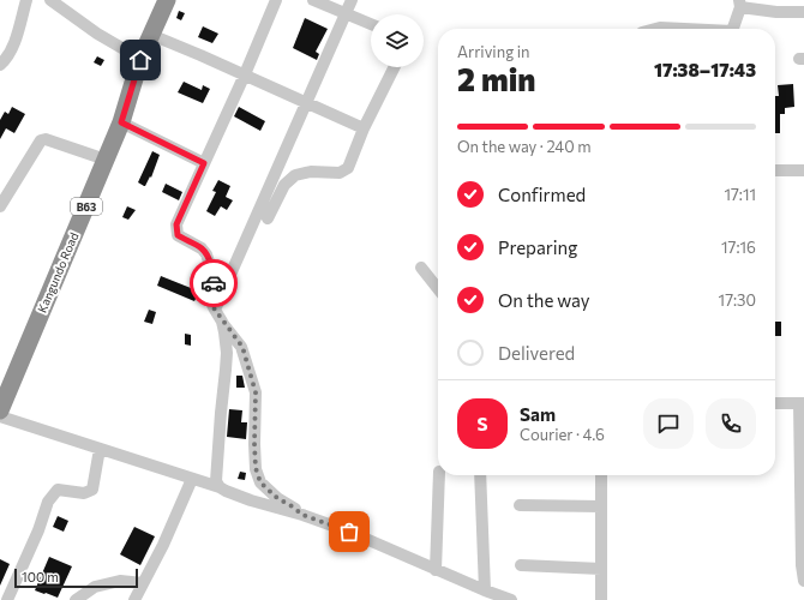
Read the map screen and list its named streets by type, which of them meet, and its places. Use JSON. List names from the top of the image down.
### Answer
{
  "streets": {
    "highway": ["B63", "Kangundo Road"]
  },
  "scale_bar": "100 m",
  "page": {
    "heading": ["2 min", "Arriving in", "17:38–17:43"],
    "panel": ["Sam", "Courier · 4.6"],
    "bar": "On the way · 240 m",
    "list": [
      ["Confirmed", "17:11"],
      ["Preparing", "17:16"],
      ["On the way", "17:30"],
      "Delivered"
    ],
    "round": "S",
    "scale": "100 m"
  }
}
